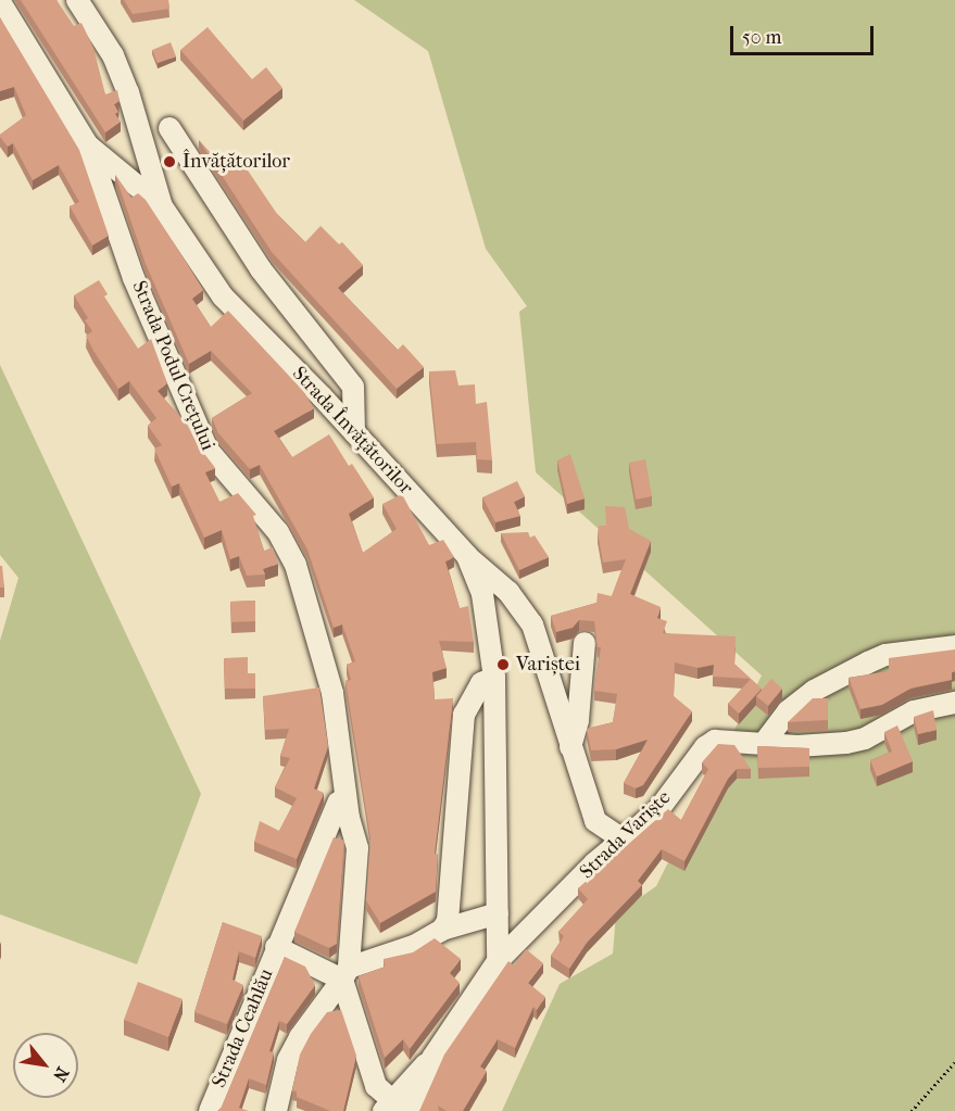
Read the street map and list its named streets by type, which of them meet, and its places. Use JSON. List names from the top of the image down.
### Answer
{
  "streets": {
    "street": [
      "Strada Podul Crețului",
      "Strada Învățătorilor",
      "Strada Variște",
      "Strada Ceahlău"
    ]
  },
  "crossings": [
    ["Strada Podul Crețului", "Strada Învățătorilor"],
    ["Strada Podul Crețului", "Strada Ceahlău"],
    ["Strada Învățătorilor", "Strada Variște"]
  ],
  "places": ["Învățătorilor", "Variștei"],
  "scale_bar": "50 m",
  "north": "bottom right"
}
